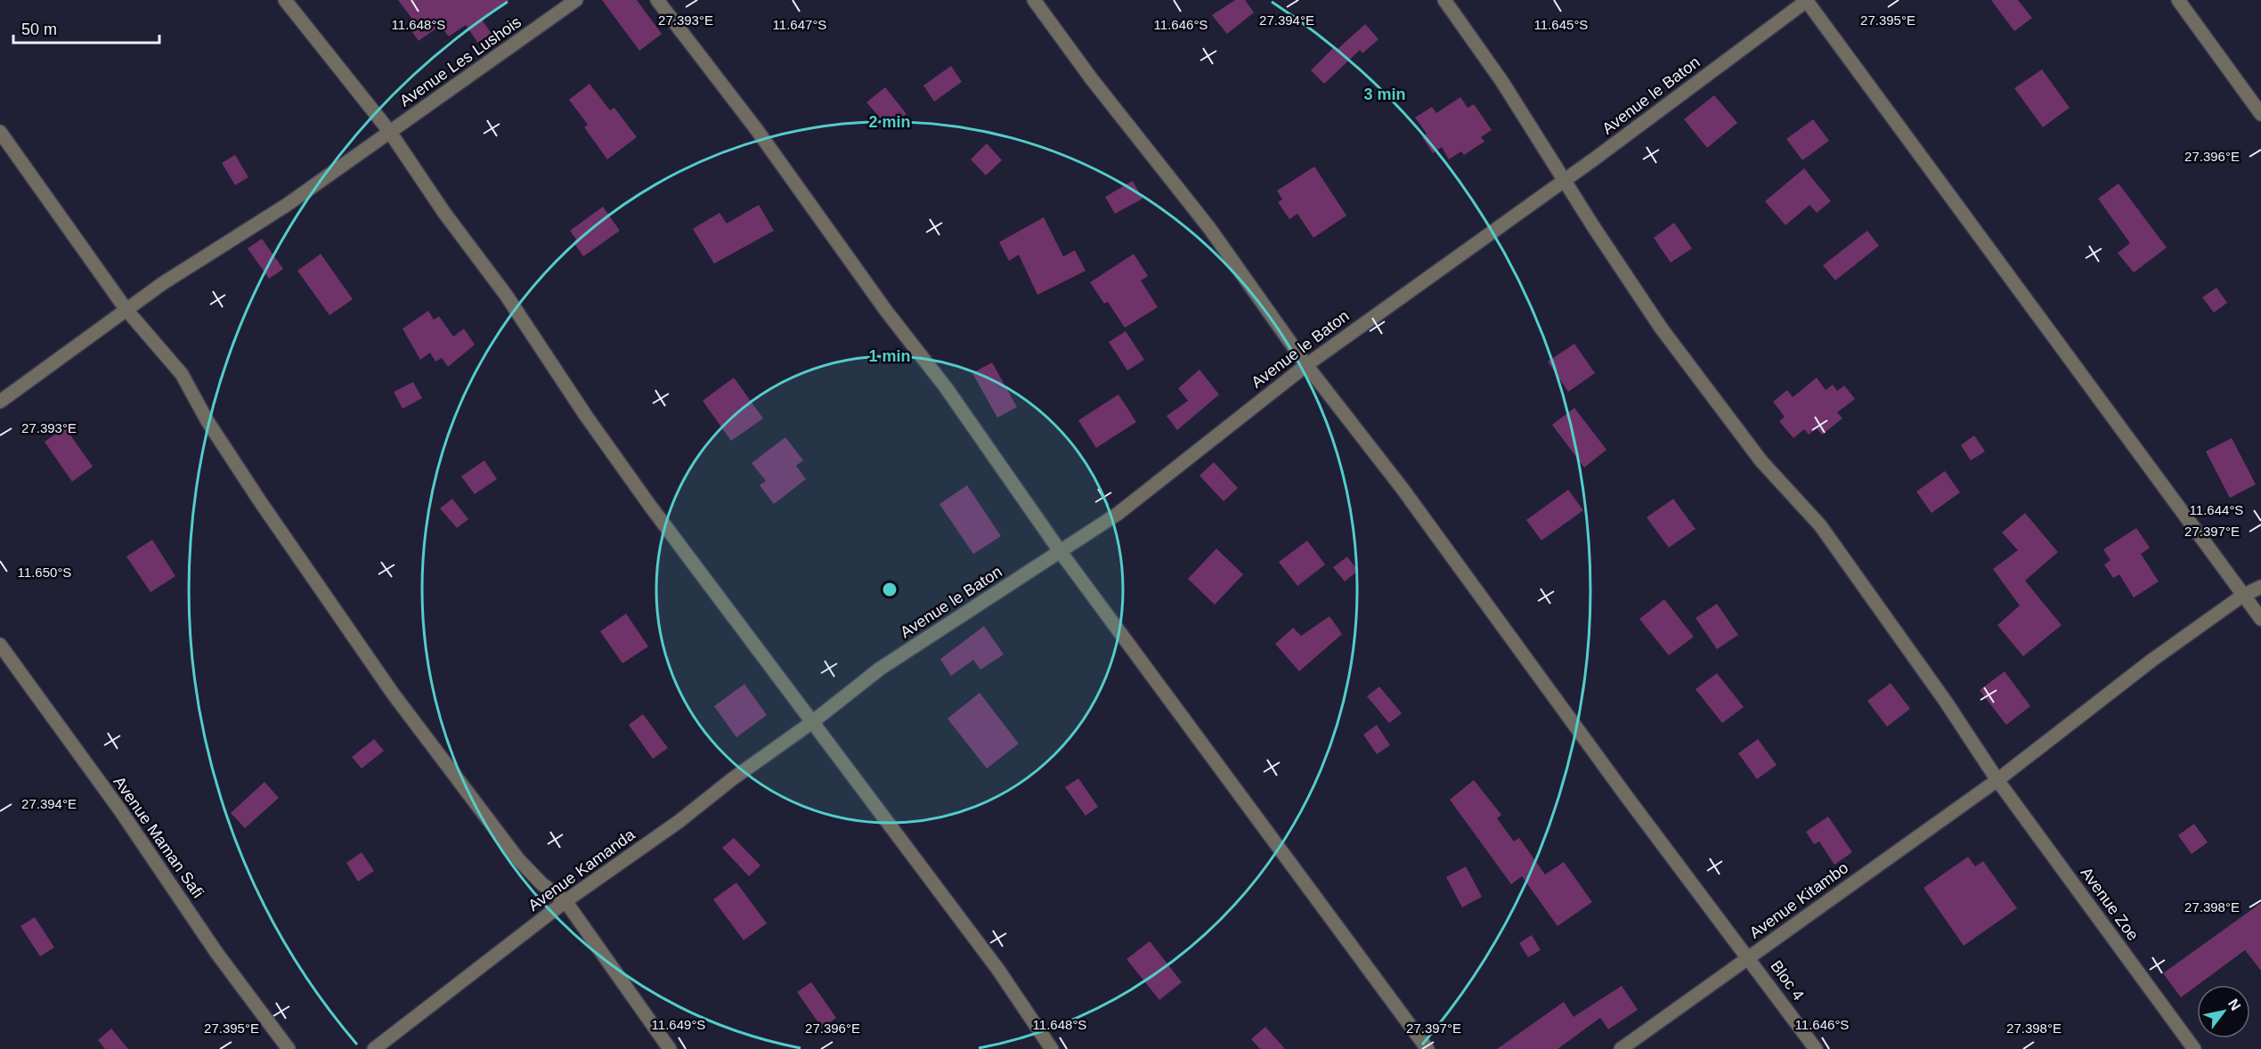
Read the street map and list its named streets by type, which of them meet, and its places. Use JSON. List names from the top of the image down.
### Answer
{
  "streets": {
    "street": [
      "Avenue Les Lushois",
      "Avenue le Baton",
      "Avenue Maman Safi",
      "Avenue Kamanda",
      "Avenue Kitambo",
      "Avenue Zoe",
      "Bloc 4"
    ]
  },
  "crossings": [
    ["Avenue le Baton", "Avenue Kamanda"],
    ["Avenue le Baton", "Avenue Zoe"],
    ["Avenue le Baton", "Bloc 4"],
    ["Avenue Kitambo", "Avenue Zoe"],
    ["Avenue Kitambo", "Bloc 4"]
  ],
  "scale_bar": "50 m",
  "north": "top right",
  "coordinates": [
    "27.393°E",
    "27.394°E",
    "27.395°E",
    "11.648°S",
    "11.647°S",
    "11.646°S",
    "11.645°S",
    "27.396°E",
    "11.644°S",
    "27.397°E",
    "11.650°S",
    "27.398°E",
    "11.649°S"
  ],
  "rings": ["3 min", "2 min", "1 min"]
}
